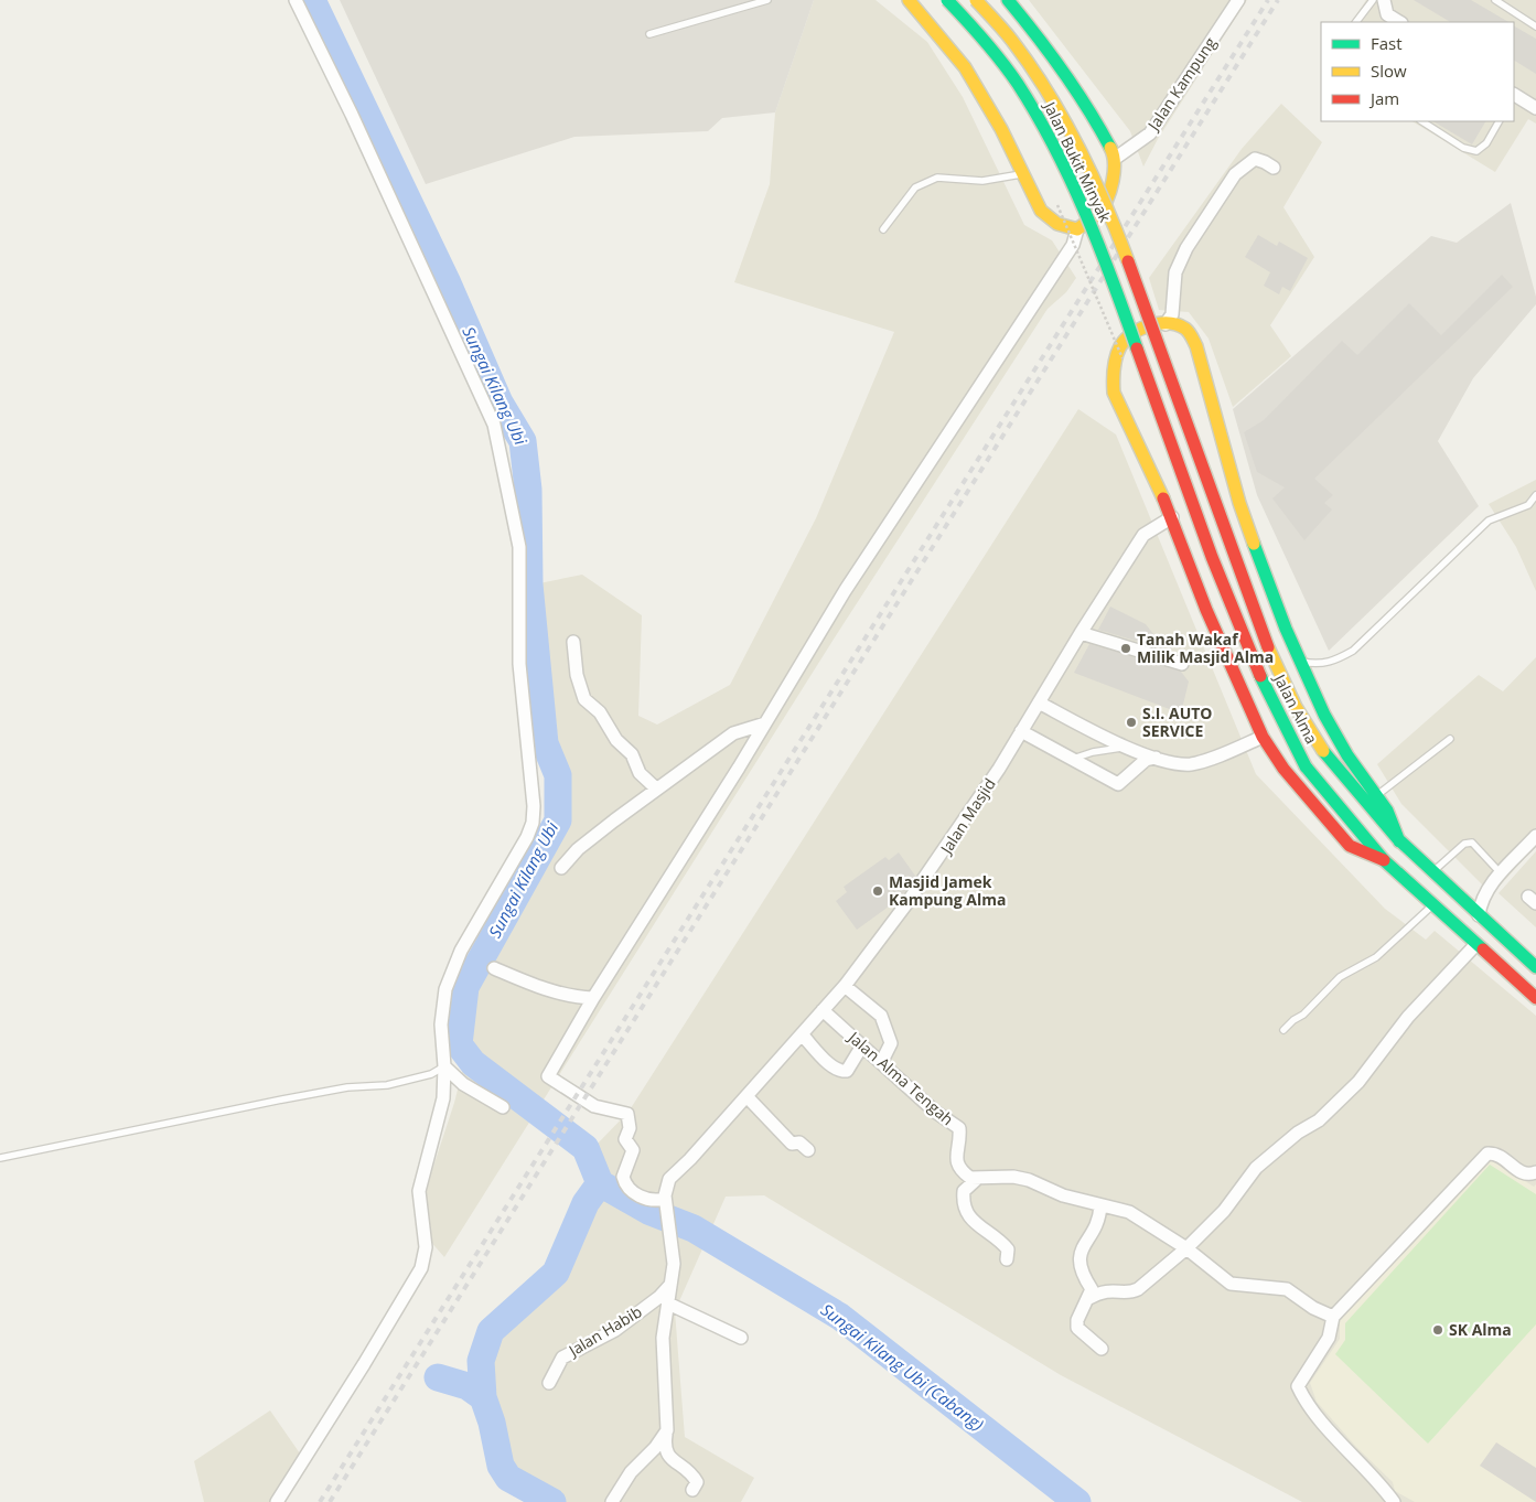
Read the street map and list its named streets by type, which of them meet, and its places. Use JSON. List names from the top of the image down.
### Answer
{
  "streets": {
    "main road": ["Jalan Bukit Minyak", "Jalan Alma"],
    "street": [
      "Jalan Kampung",
      "Jalan Masjid",
      "Jalan Alma Tengah",
      "Jalan Habib"
    ]
  },
  "crossings": [
    ["Jalan Bukit Minyak", "Jalan Alma"],
    ["Jalan Masjid", "Jalan Alma Tengah"]
  ],
  "water": ["Sungai Kilang Ubi", "Sungai Kilang Ubi (Cabang)"],
  "places": [
    "Tanah Wakaf Milik Masjid Alma",
    "S.I. AUTO SERVICE",
    "Masjid Jamek Kampung Alma",
    "SK Alma"
  ],
  "legend": ["Fast", "Slow", "Jam"]
}
